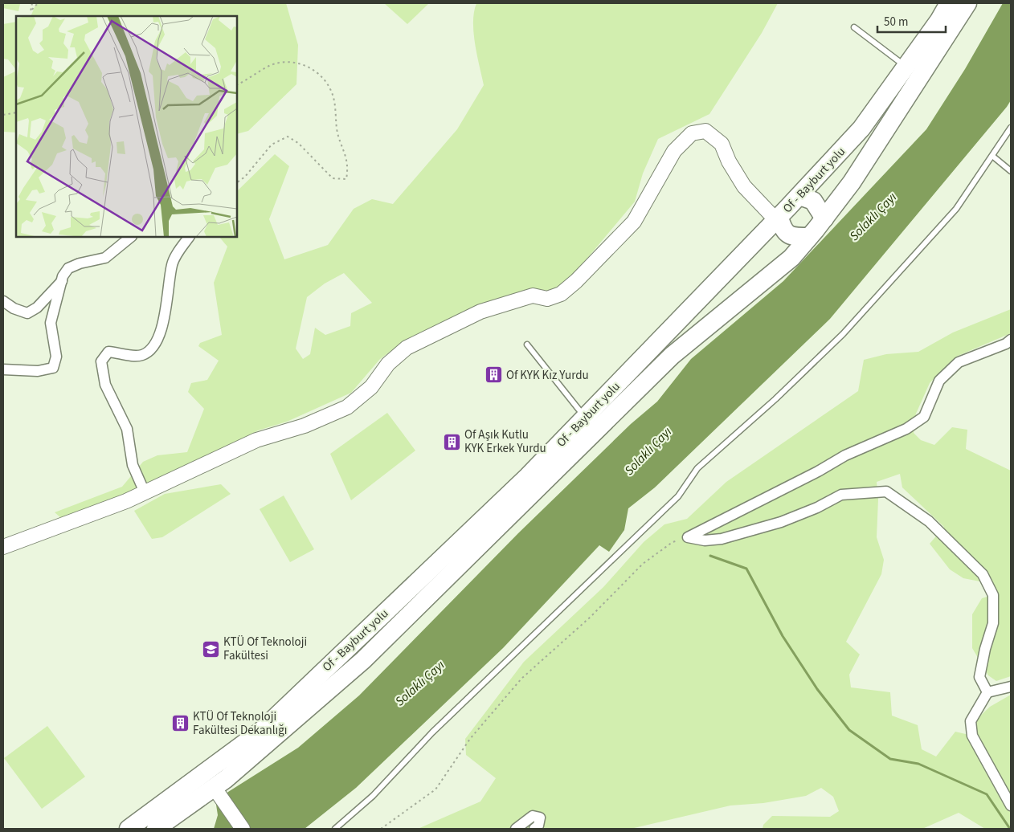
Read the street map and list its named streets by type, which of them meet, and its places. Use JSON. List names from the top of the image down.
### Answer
{
  "streets": {
    "highway": ["Of - Bayburt yolu"]
  },
  "water": ["Solaklı Çayı"],
  "places": {
    "building": ["Of KYK Kız Yurdu", "Of Aşık Kutlu KYK Erkek Yurdu", "KTÜ Of Teknoloji Fakültesi Dekanlığı"],
    "school or university": ["KTÜ Of Teknoloji Fakültesi"]
  },
  "scale_bar": "50 m"
}
